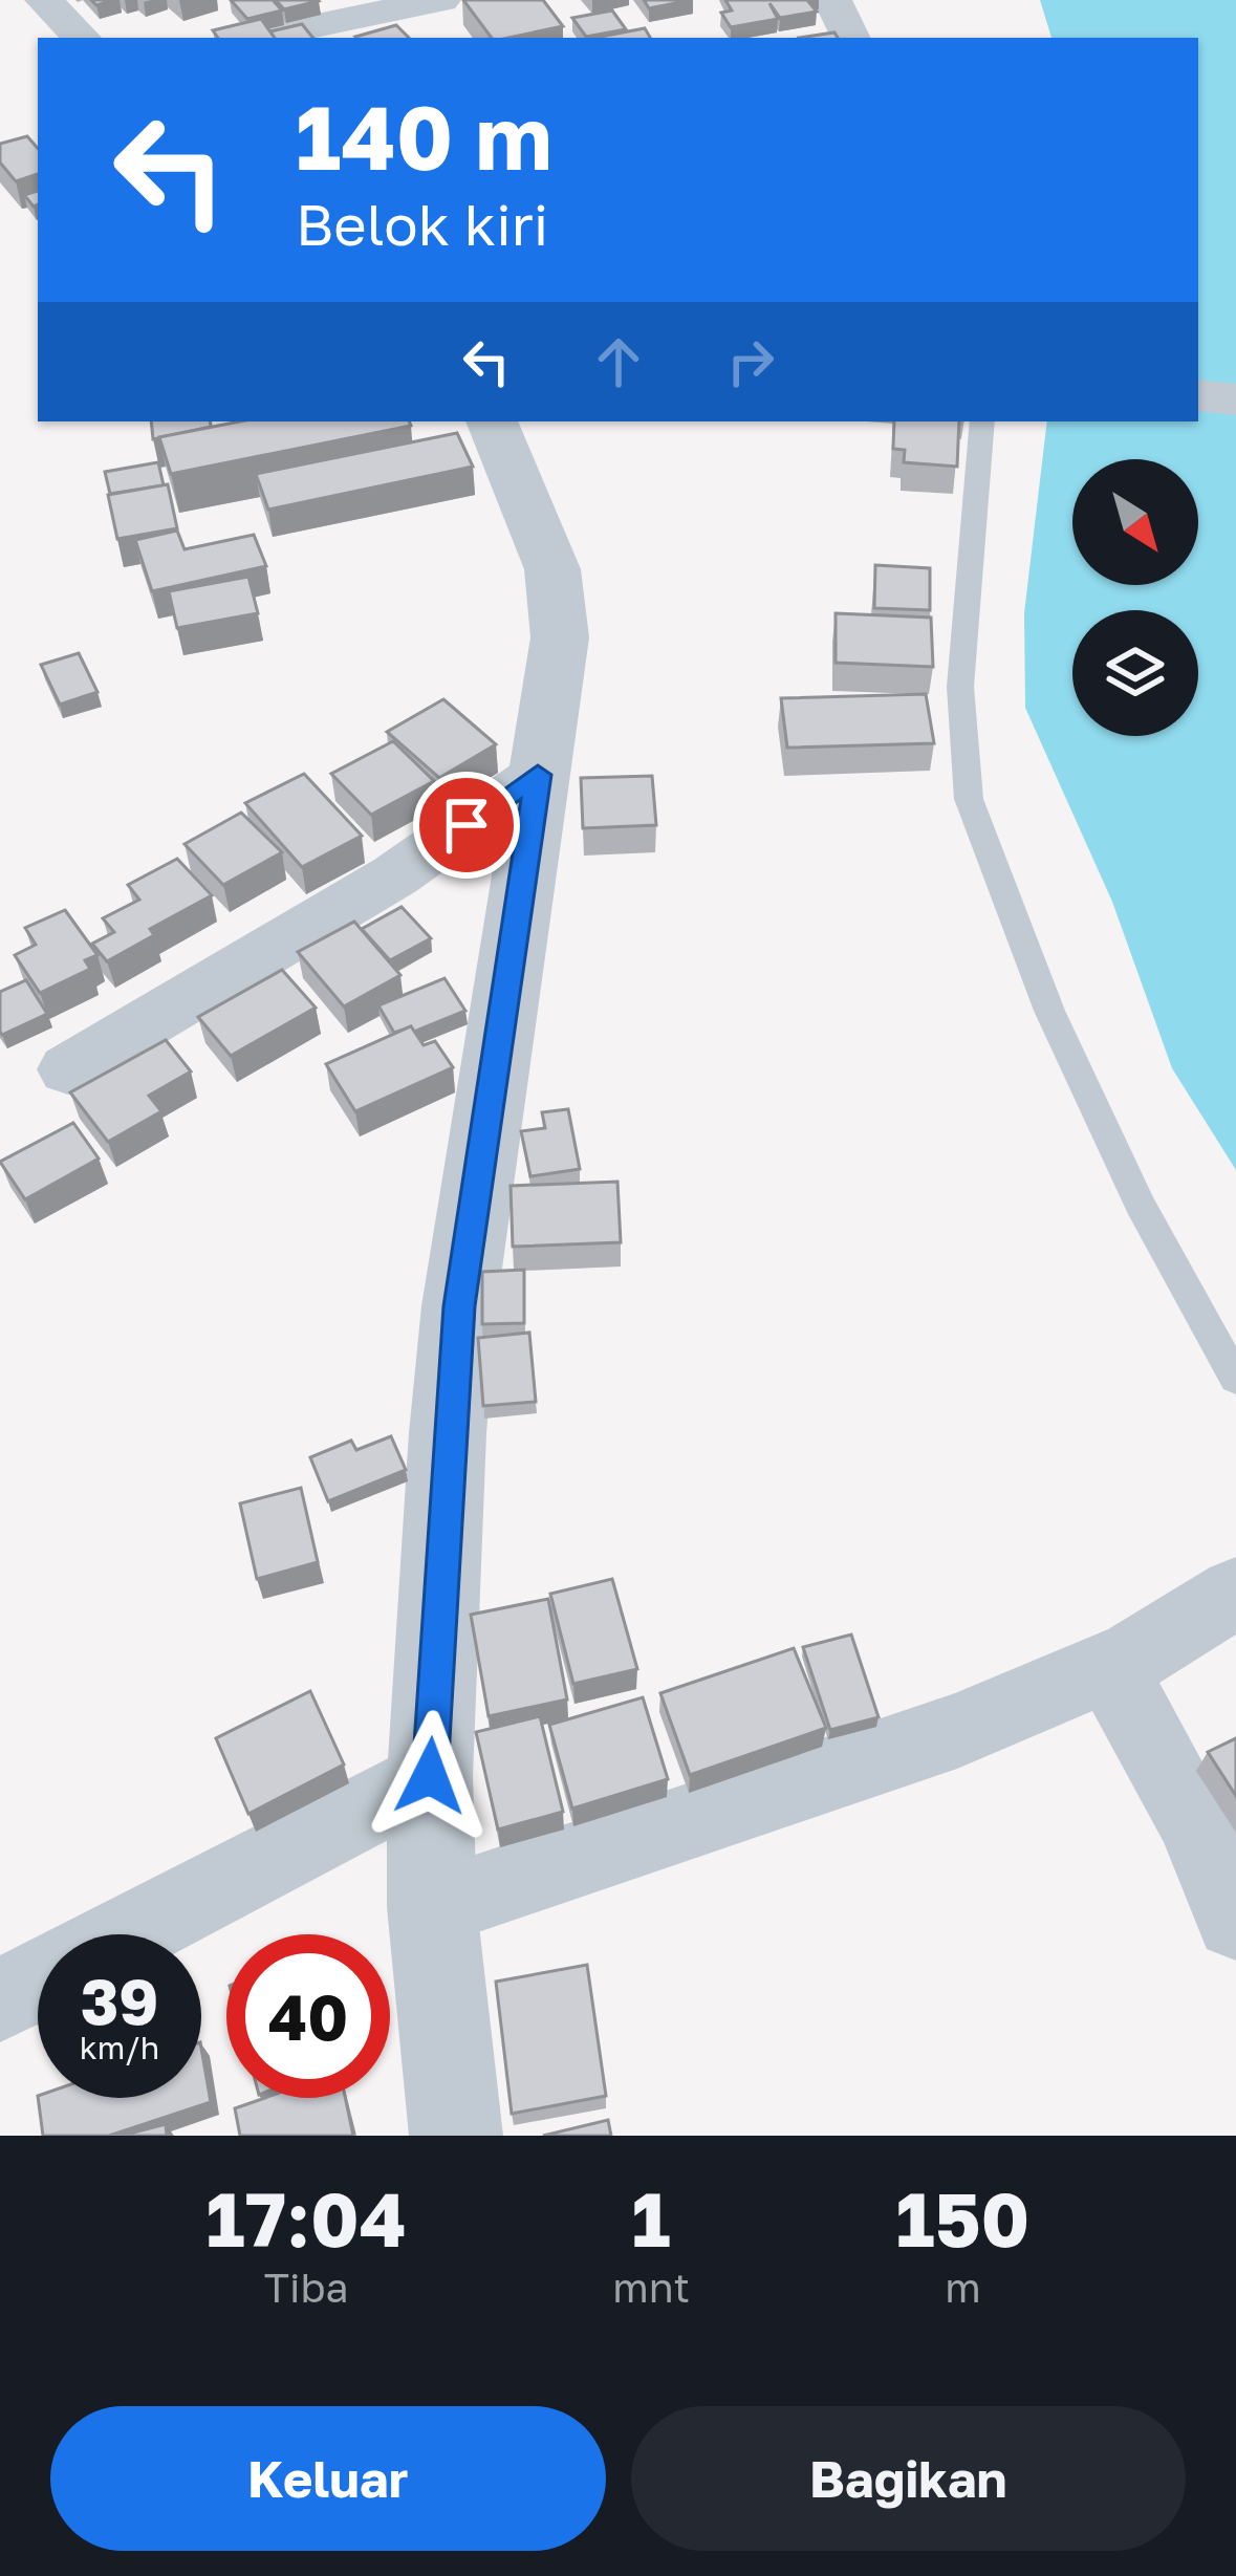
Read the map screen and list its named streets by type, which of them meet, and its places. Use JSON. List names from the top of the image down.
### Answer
{
  "north": "bottom right",
  "page": {
    "turn": ["140 m", "Belok kiri"],
    "speed": "39 km/h",
    "limit": "40",
    "eta": [
      "17:04",
      "Tiba",
      "1",
      "mnt",
      "150",
      "m"
    ],
    "buttons": ["Keluar", "Bagikan"]
  }
}
